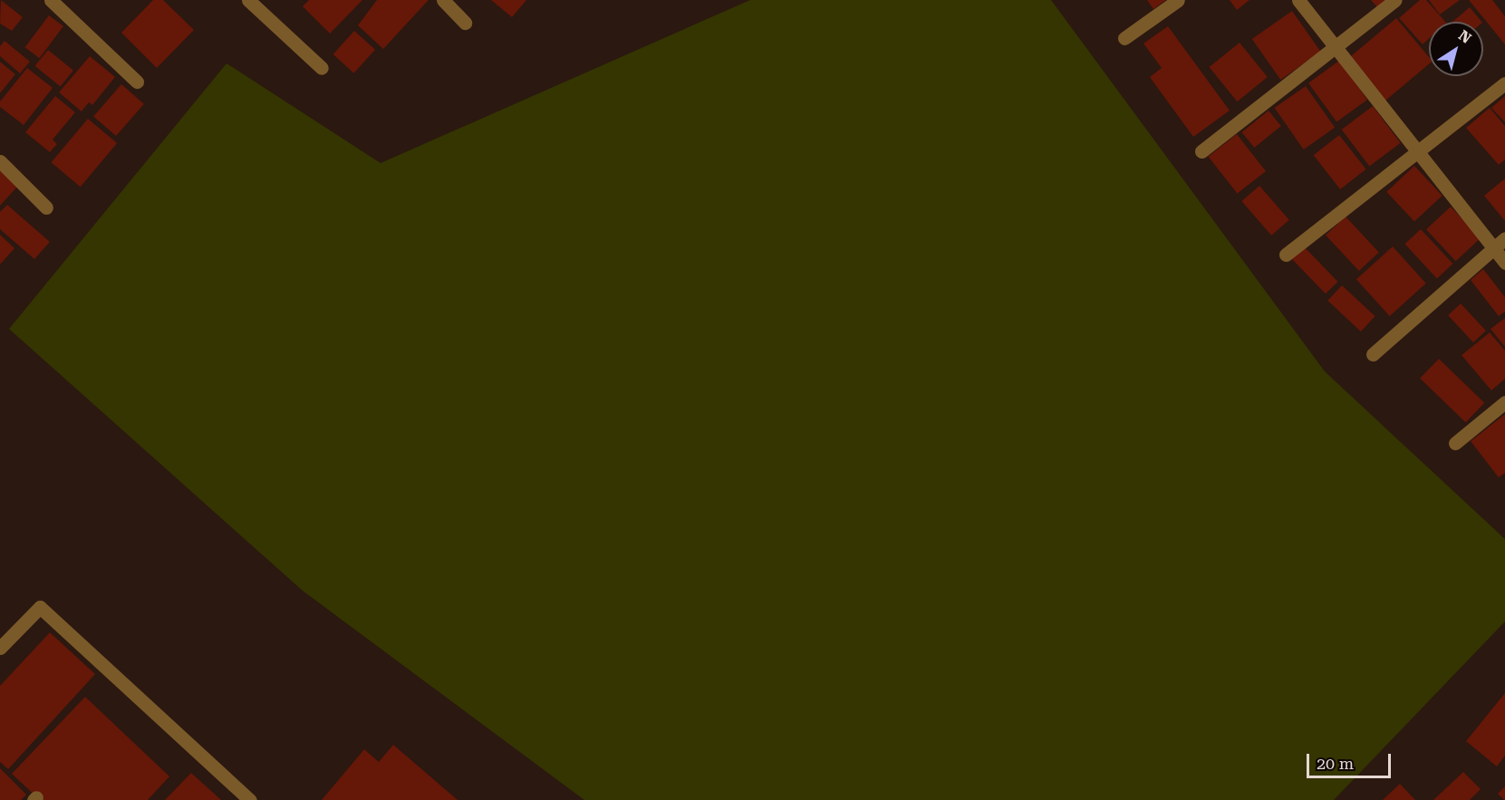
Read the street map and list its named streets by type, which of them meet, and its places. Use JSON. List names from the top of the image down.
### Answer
{
  "scale_bar": "20 m",
  "north": "top right"
}
